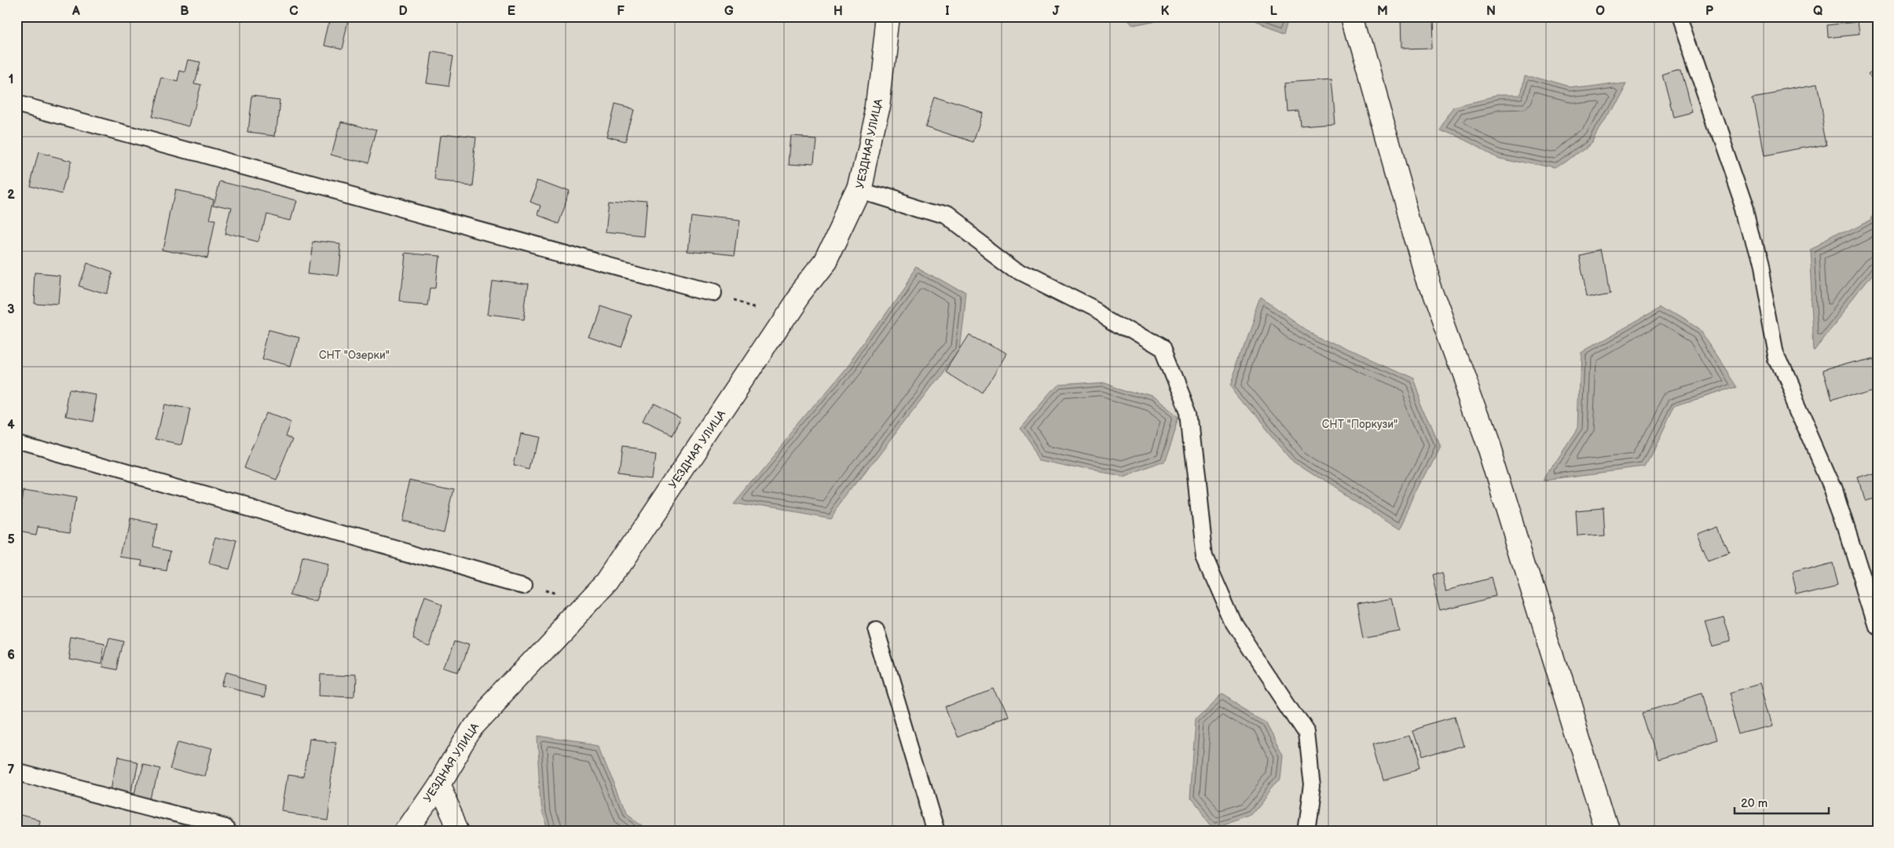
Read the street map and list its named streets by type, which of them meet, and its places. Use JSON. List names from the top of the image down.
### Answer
{
  "streets": {
    "street": ["УЕЗДНАЯ УЛИЦА"]
  },
  "parks": ["СНТ \"Озерки\"", "СНТ \"Поркузи\""],
  "scale_bar": "20 m",
  "grid": {
    "columns": [
      "A",
      "B",
      "C",
      "D",
      "E",
      "F",
      "G",
      "H",
      "I",
      "J",
      "K",
      "L",
      "M",
      "N",
      "O",
      "P",
      "Q"
    ],
    "rows": [
      "1",
      "2",
      "3",
      "4",
      "5",
      "6",
      "7"
    ]
  }
}
